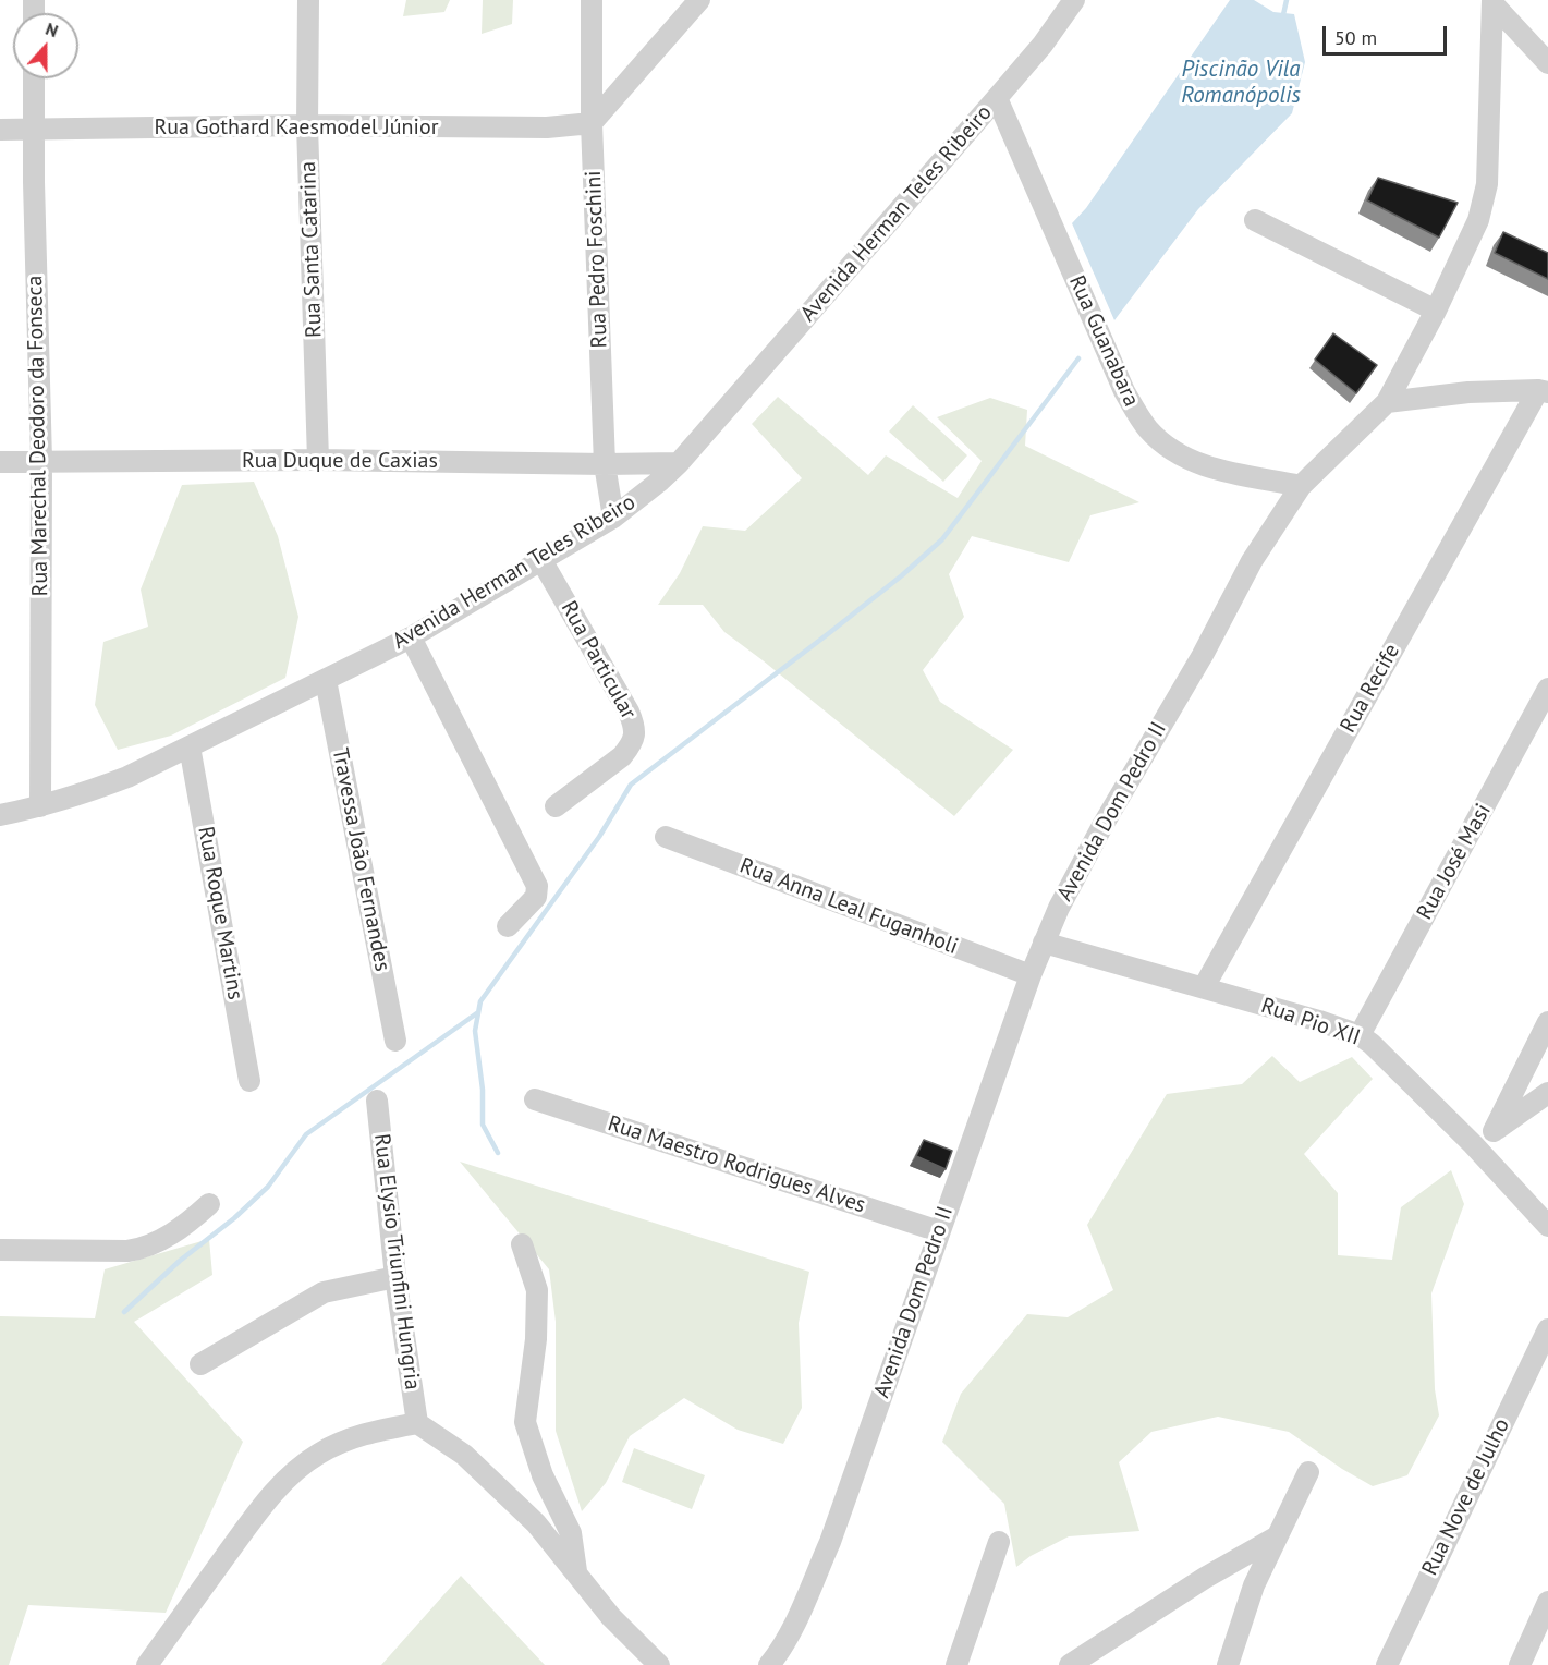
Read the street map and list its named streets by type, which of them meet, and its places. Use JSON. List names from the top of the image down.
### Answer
{
  "streets": {
    "street": [
      "Rua Gothard Kaesmodel Júnior",
      "Avenida Herman Teles Ribeiro",
      "Rua Santa Catarina",
      "Rua Pedro Foschini",
      "Rua Guanabara",
      "Rua Marechal Deodoro da Fonseca",
      "Rua Duque de Caxias",
      "Rua Particular",
      "Rua Recife",
      "Avenida Dom Pedro II",
      "Travessa João Fernandes",
      "Rua José Masi",
      "Rua Anna Leal Fuganholi",
      "Rua Roque Martins",
      "Rua Pio XII",
      "Rua Maestro Rodrigues Alves",
      "Rua Elysio Triunfini Hungria",
      "Rua Nove de Julho"
    ]
  },
  "crossings": [
    ["Rua Gothard Kaesmodel Júnior", "Rua Santa Catarina"],
    ["Rua Gothard Kaesmodel Júnior", "Rua Pedro Foschini"],
    ["Rua Gothard Kaesmodel Júnior", "Rua Marechal Deodoro da Fonseca"],
    ["Avenida Herman Teles Ribeiro", "Rua Pedro Foschini"],
    ["Avenida Herman Teles Ribeiro", "Rua Guanabara"],
    ["Avenida Herman Teles Ribeiro", "Rua Marechal Deodoro da Fonseca"],
    ["Avenida Herman Teles Ribeiro", "Rua Duque de Caxias"],
    ["Avenida Herman Teles Ribeiro", "Rua Particular"],
    ["Avenida Herman Teles Ribeiro", "Travessa João Fernandes"],
    ["Avenida Herman Teles Ribeiro", "Rua Roque Martins"],
    ["Rua Santa Catarina", "Rua Duque de Caxias"],
    ["Rua Pedro Foschini", "Rua Duque de Caxias"],
    ["Rua Guanabara", "Avenida Dom Pedro II"],
    ["Rua Marechal Deodoro da Fonseca", "Rua Duque de Caxias"],
    ["Rua Recife", "Rua Pio XII"],
    ["Avenida Dom Pedro II", "Rua Anna Leal Fuganholi"],
    ["Avenida Dom Pedro II", "Rua Pio XII"],
    ["Avenida Dom Pedro II", "Rua Maestro Rodrigues Alves"],
    ["Rua José Masi", "Rua Pio XII"]
  ],
  "water": ["Piscinão Vila Romanópolis"],
  "scale_bar": "50 m",
  "north": "top"
}
